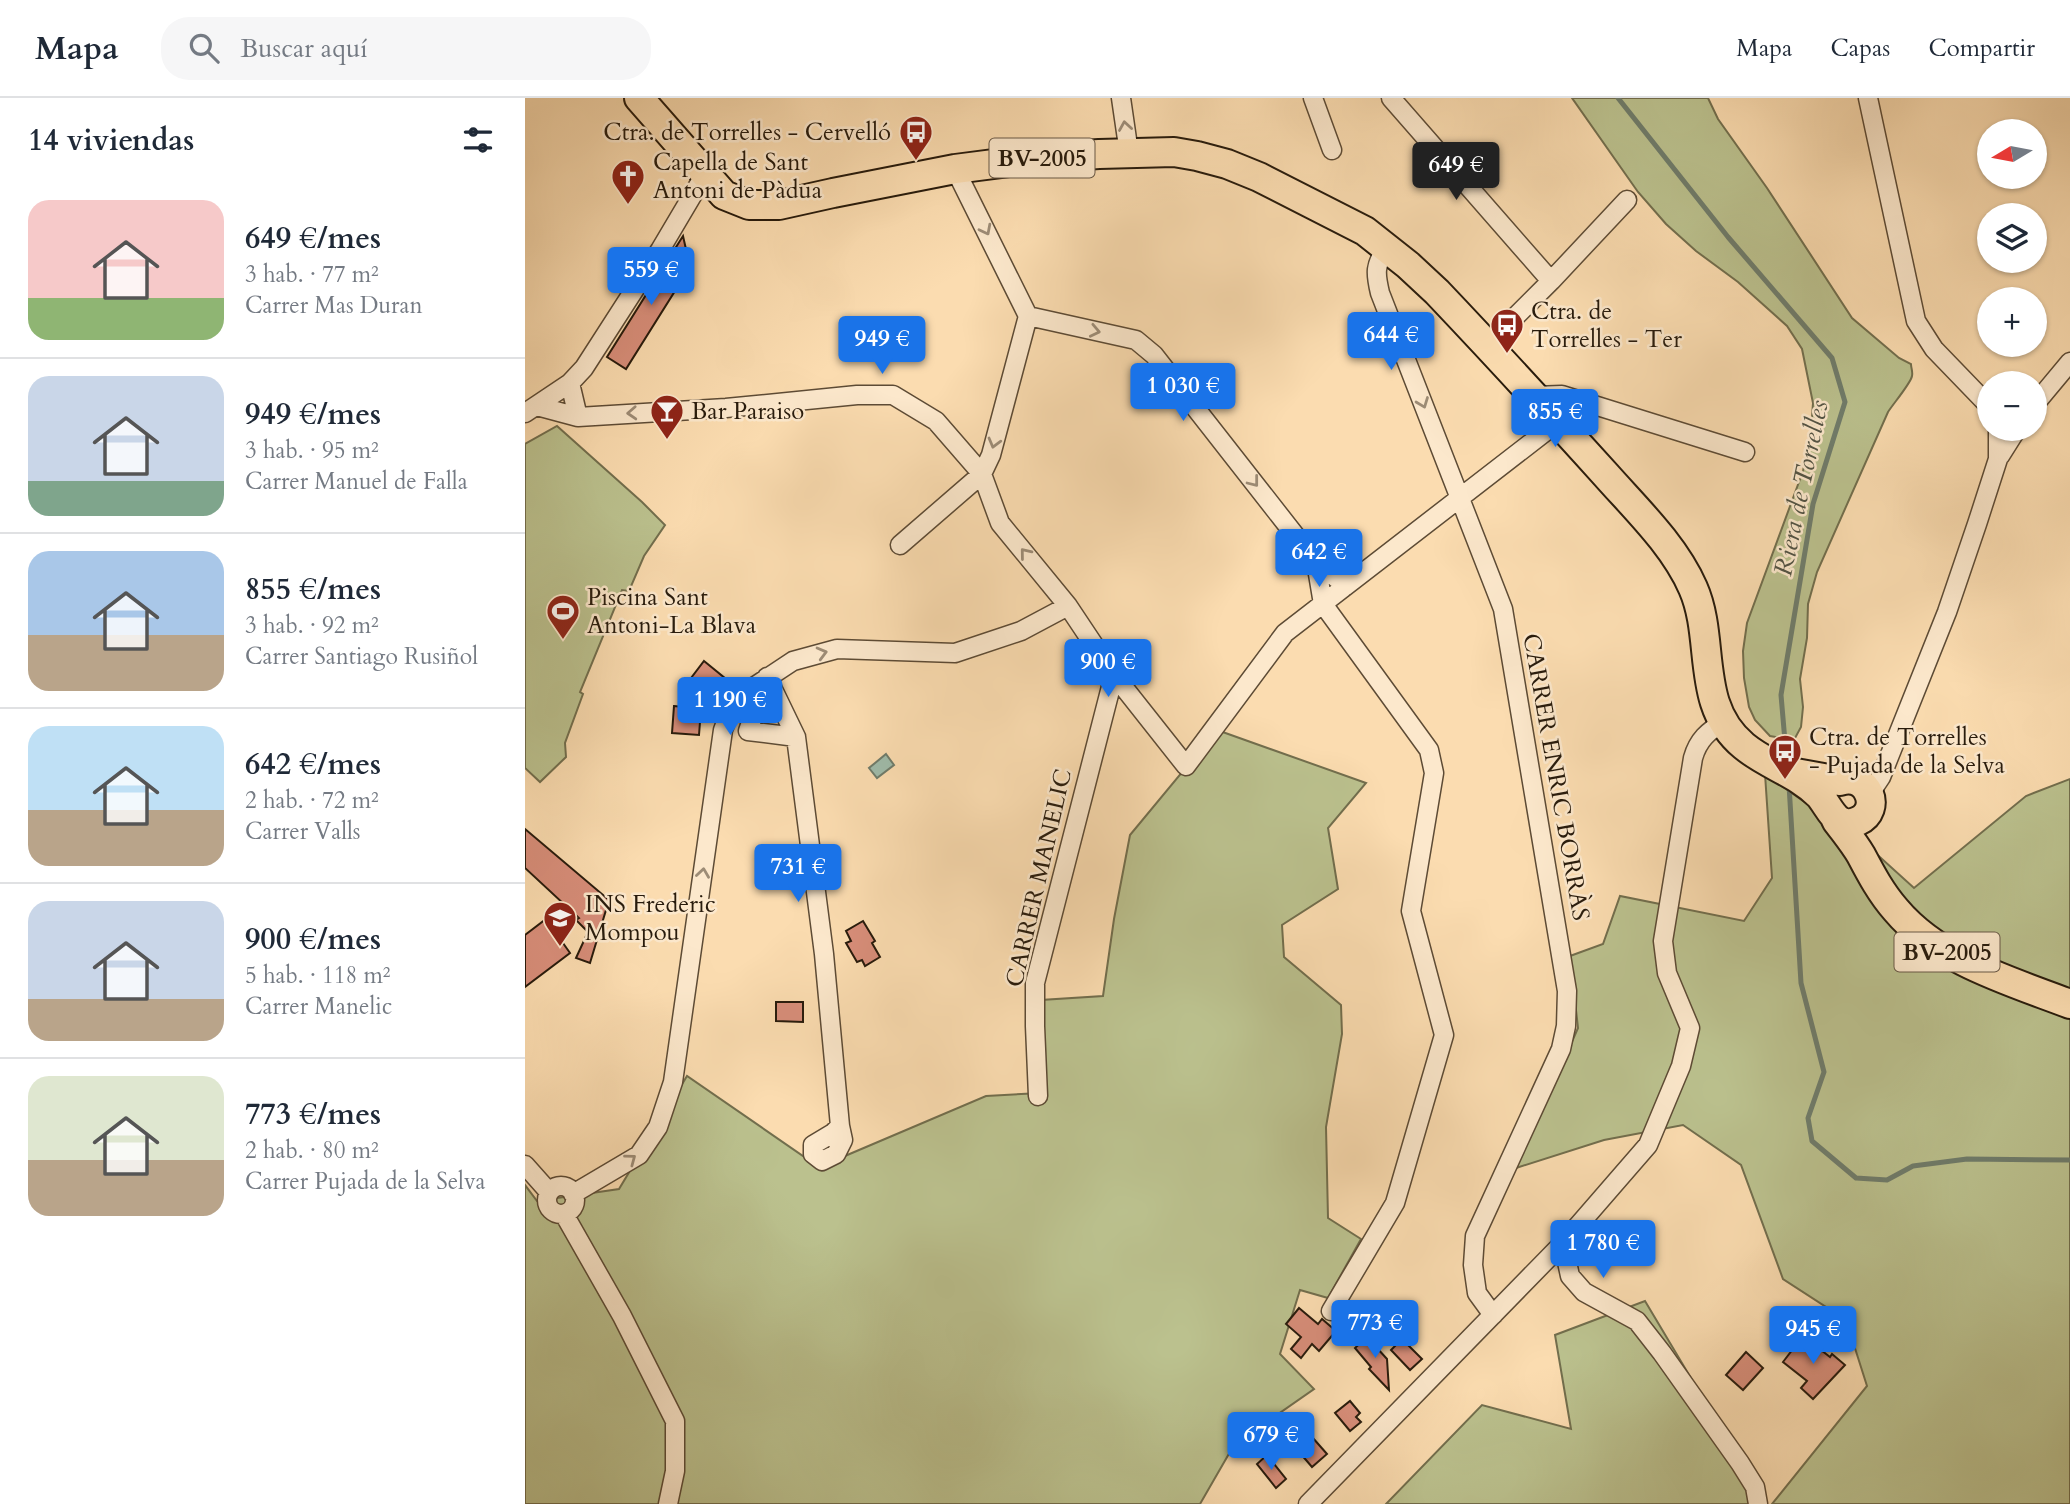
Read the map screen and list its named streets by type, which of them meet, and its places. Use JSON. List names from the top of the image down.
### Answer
{
  "streets": {
    "main road": ["BV-2005"],
    "street": ["CARRER ENRIC BORRÀS", "CARRER MANELIC"]
  },
  "crossings": [
    ["BV-2005", "CARRER ENRIC BORRÀS"]
  ],
  "water": ["Riera de Torrelles"],
  "places": {
    "bus stop": ["Ctra. de Torrelles - Cervelló", "Ctra. de Torrelles - Ter", "Ctra. de Torrelles - Pujada de la Selva"],
    "church": ["Capella de Sant Antoni de Pàdua"],
    "bar": ["Bar Paraiso"],
    "sports": ["Piscina Sant Antoni-La Blava"],
    "school or university": ["INS Frederic Mompou"]
  },
  "north": "left",
  "page": {
    "header": "Mapa",
    "search": "Buscar aquí",
    "nav": ["Mapa", "Capas", "Compartir"],
    "heading": "14 viviendas",
    "map_buttons": ["+", "−"],
    "price": [
      "649 €",
      "559 €",
      "644 €",
      "949 €",
      "1 030 €",
      "855 €",
      "642 €",
      "900 €",
      "1 190 €",
      "731 €",
      "1 780 €",
      "773 €",
      "945 €",
      "679 €"
    ],
    "list": [
      {
        "name": "649 €/mes",
        "note": "3 hab. · 77 m² · Carrer Mas Duran"
      },
      {
        "name": "949 €/mes",
        "note": "3 hab. · 95 m² · Carrer Manuel de Falla"
      },
      {
        "name": "855 €/mes",
        "note": "3 hab. · 92 m² · Carrer Santiago Rusiñol"
      },
      {
        "name": "642 €/mes",
        "note": "2 hab. · 72 m² · Carrer Valls"
      },
      {
        "name": "900 €/mes",
        "note": "5 hab. · 118 m² · Carrer Manelic"
      },
      {
        "name": "773 €/mes",
        "note": "2 hab. · 80 m² · Carrer Pujada de la Selva"
      }
    ]
  }
}
